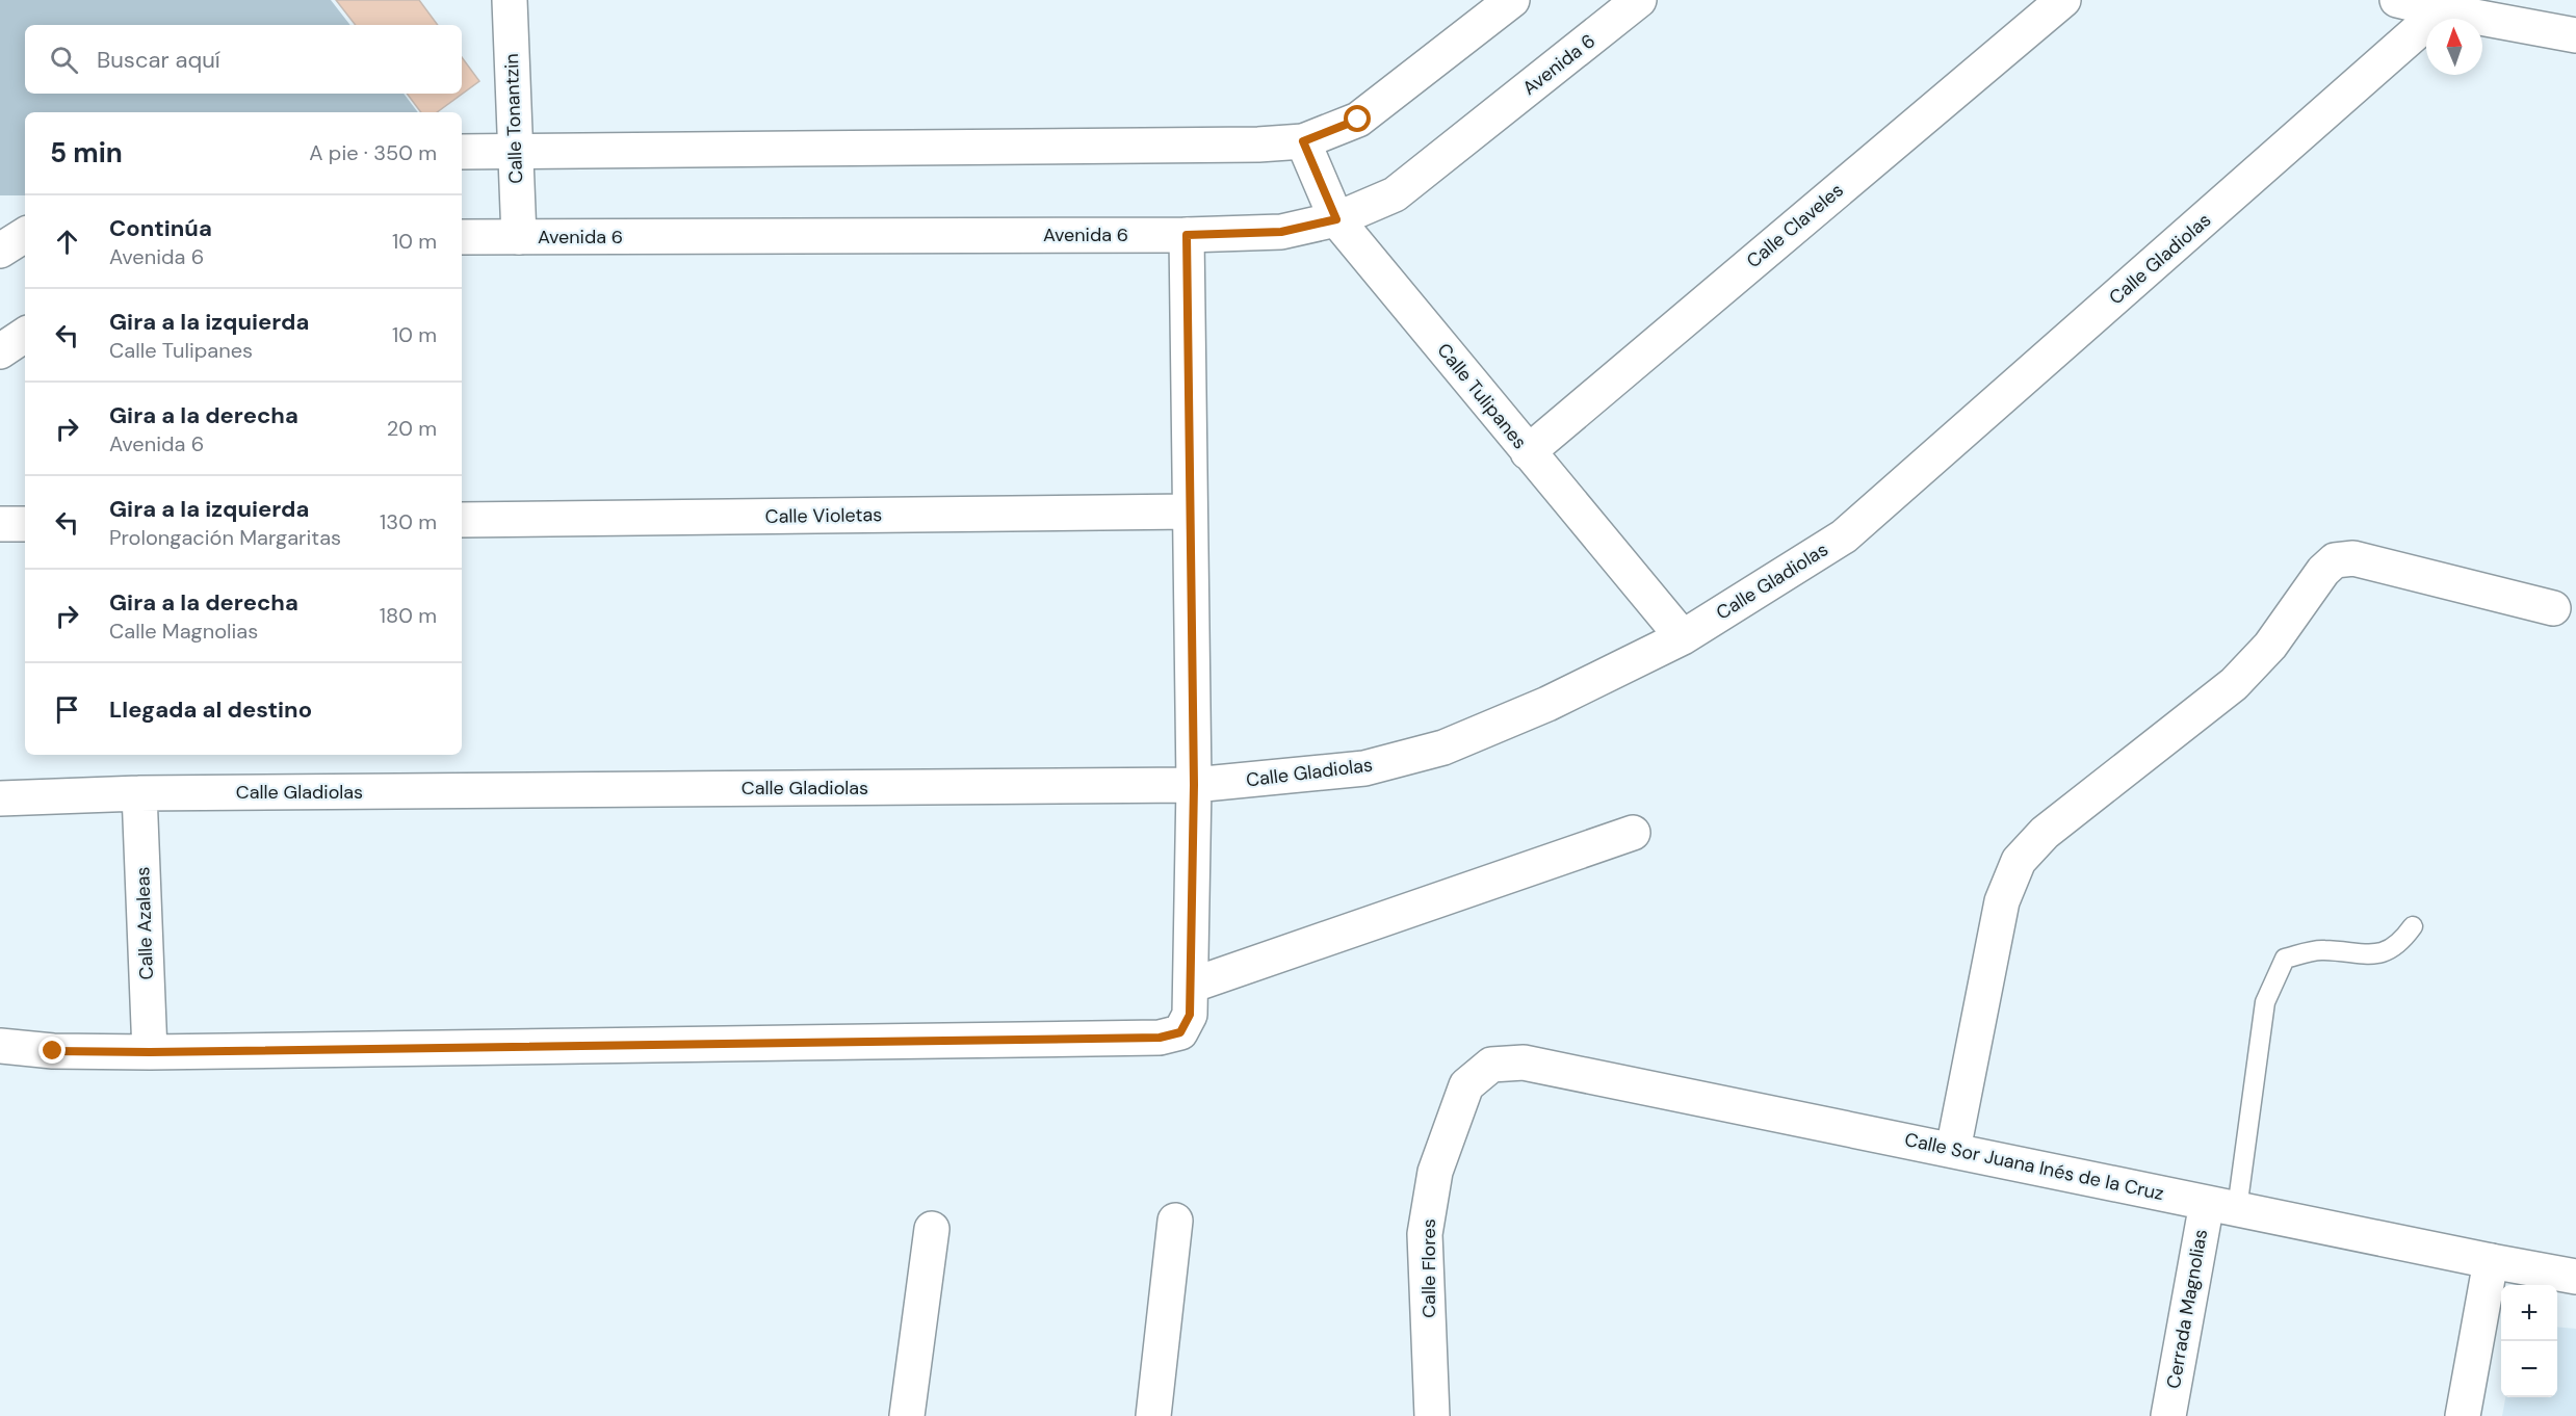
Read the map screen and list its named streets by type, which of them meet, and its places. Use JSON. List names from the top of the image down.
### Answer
{
  "streets": {
    "street": [
      "Avenida 6",
      "Calle Tonantzin",
      "Calle Claveles",
      "Calle Gladiolas",
      "Calle Tulipanes",
      "Calle Violetas",
      "Calle Azaleas",
      "Calle Sor Juana Inés de la Cruz",
      "Calle Flores",
      "Cerrada Magnolias"
    ]
  },
  "crossings": [
    ["Avenida 6", "Calle Tonantzin"],
    ["Avenida 6", "Calle Tulipanes"],
    ["Calle Claveles", "Calle Tulipanes"],
    ["Calle Gladiolas", "Calle Tulipanes"],
    ["Calle Gladiolas", "Calle Azaleas"],
    ["Calle Sor Juana Inés de la Cruz", "Calle Flores"],
    ["Calle Sor Juana Inés de la Cruz", "Cerrada Magnolias"]
  ],
  "north": "top",
  "page": {
    "search": "Buscar aquí",
    "heading": ["5 min", "A pie · 350 m"],
    "list": [
      ["Continúa", "Avenida 6", "10 m"],
      ["Gira a la izquierda", "Calle Tulipanes", "10 m"],
      ["Gira a la derecha", "Avenida 6", "20 m"],
      ["Gira a la izquierda", "Prolongación Margaritas", "130 m"],
      ["Gira a la derecha", "Calle Magnolias", "180 m"],
      "Llegada al destino"
    ],
    "map_buttons": ["+", "−"]
  }
}
